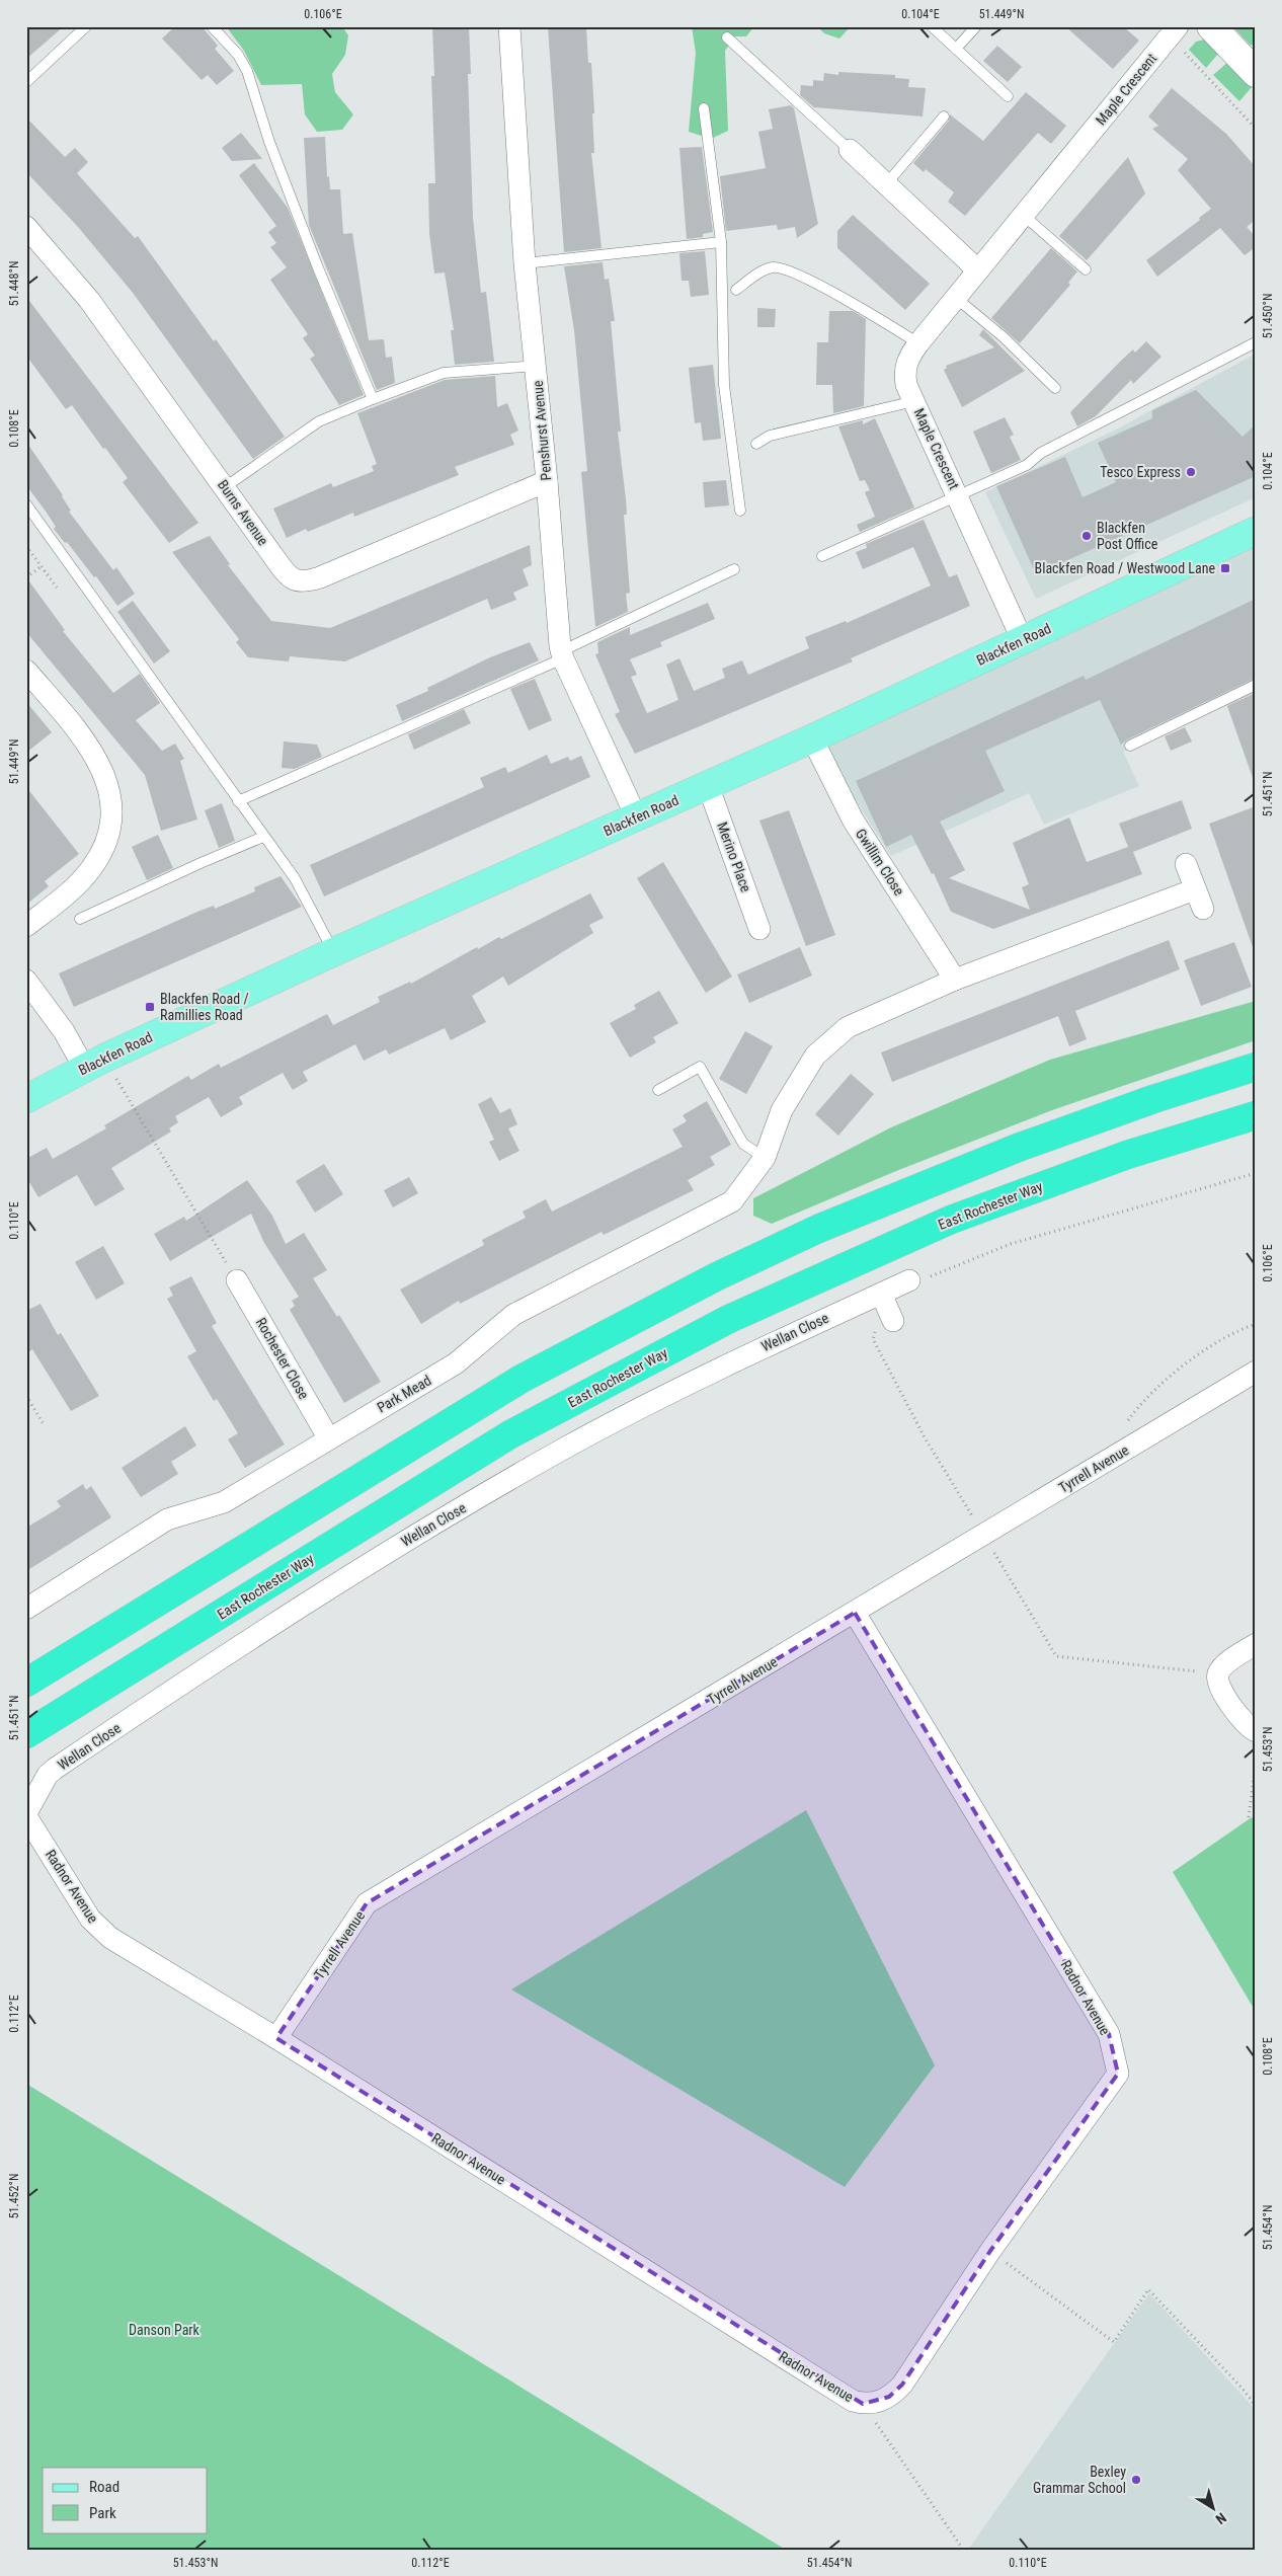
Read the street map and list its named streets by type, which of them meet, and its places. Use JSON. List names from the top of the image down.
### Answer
{
  "streets": {
    "highway": ["East Rochester Way"],
    "main road": ["Blackfen Road"],
    "street": [
      "Maple Crescent",
      "Penshurst Avenue",
      "Burns Avenue",
      "Merino Place",
      "Gwillim Close",
      "Wellan Close",
      "Rochester Close",
      "Park Mead",
      "Tyrrell Avenue",
      "Radnor Avenue"
    ]
  },
  "crossings": [
    ["Maple Crescent", "Blackfen Road"],
    ["Penshurst Avenue", "Burns Avenue"],
    ["Penshurst Avenue", "Blackfen Road"],
    ["Blackfen Road", "Merino Place"],
    ["Blackfen Road", "Gwillim Close"],
    ["Wellan Close", "Radnor Avenue"],
    ["Rochester Close", "Park Mead"],
    ["Tyrrell Avenue", "Radnor Avenue"]
  ],
  "parks": ["Danson Park"],
  "places": {
    "other": ["Tesco Express", "Blackfen Post Office", "Bexley Grammar School"],
    "transit": ["Blackfen Road / Westwood Lane", "Blackfen Road / Ramillies Road"]
  },
  "legend": ["Road", "Park"],
  "north": "bottom right",
  "coordinates": [
    "0.106°E",
    "0.104°E",
    "51.449°N",
    "51.448°N",
    "51.450°N",
    "0.108°E",
    "51.451°N",
    "0.110°E",
    "51.453°N",
    "0.112°E",
    "51.452°N",
    "51.454°N"
  ]
}
